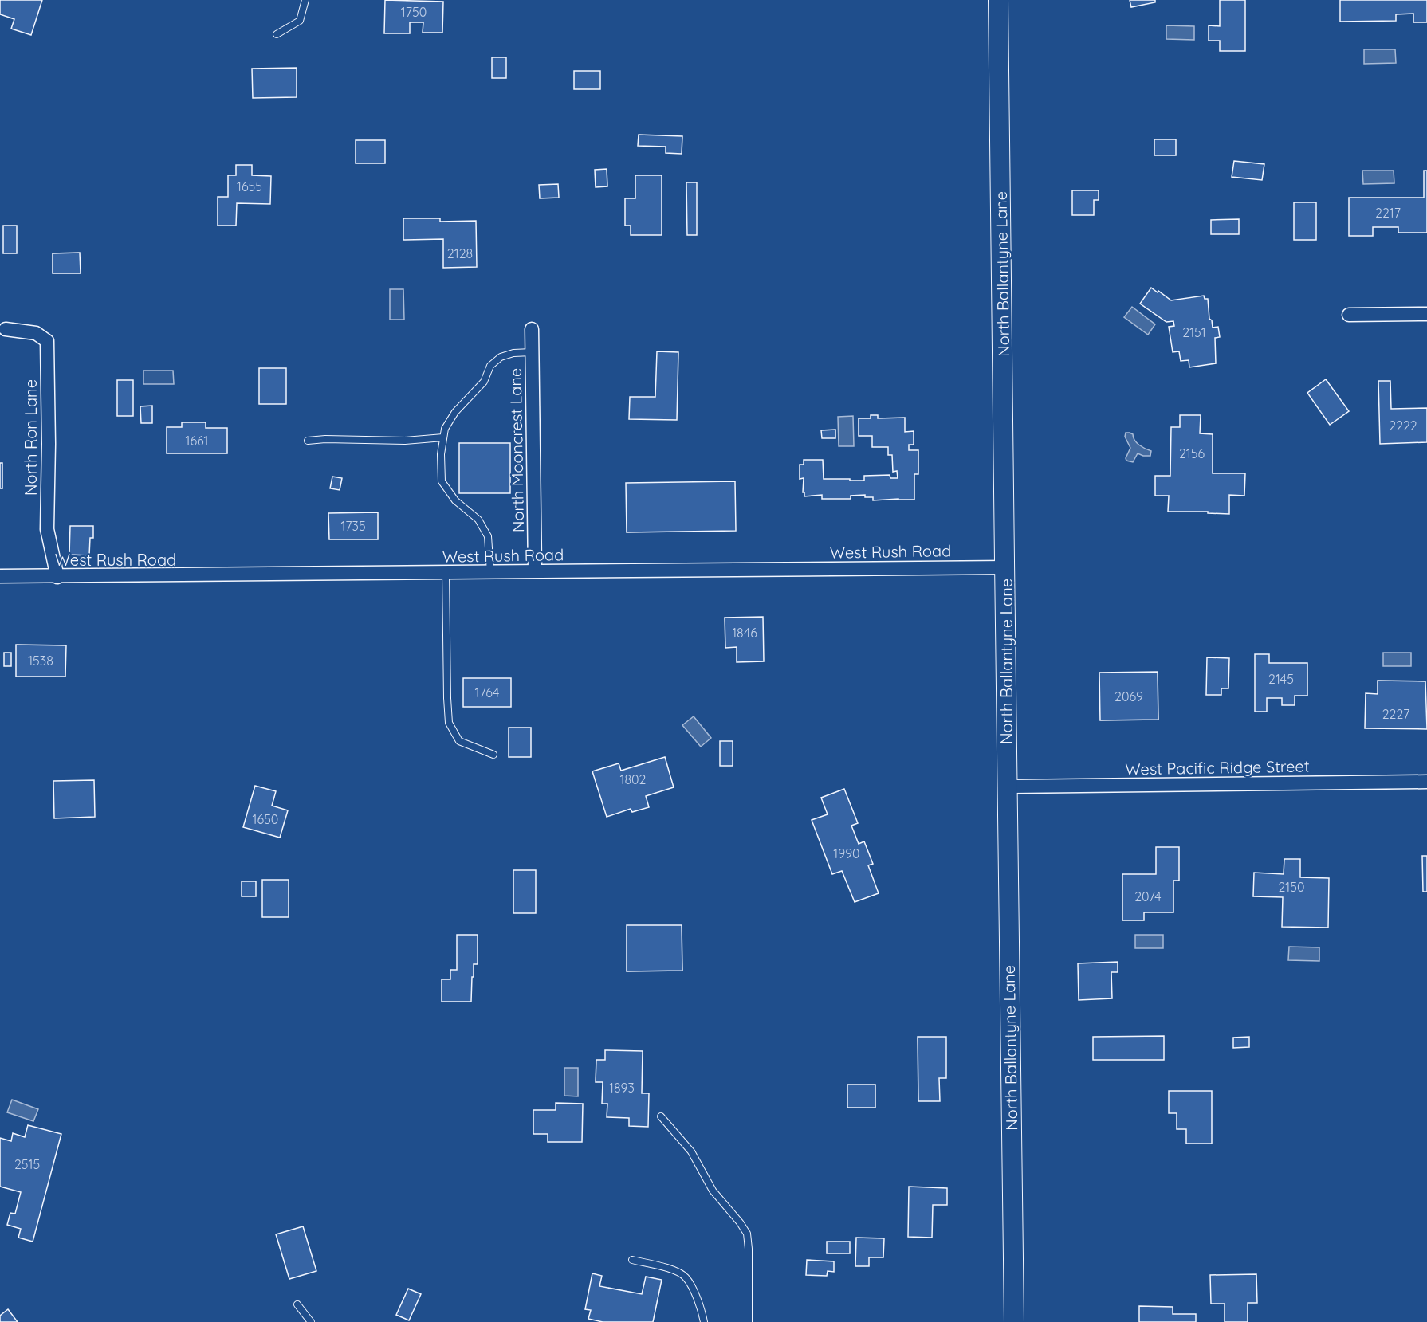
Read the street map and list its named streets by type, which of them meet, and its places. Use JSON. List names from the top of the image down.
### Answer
{
  "streets": {
    "street": [
      "North Ballantyne Lane",
      "North Ron Lane",
      "North Mooncrest Lane",
      "West Rush Road",
      "West Pacific Ridge Street"
    ]
  },
  "crossings": [
    ["North Ballantyne Lane", "West Rush Road"],
    ["North Ballantyne Lane", "West Pacific Ridge Street"],
    ["North Ron Lane", "West Rush Road"],
    ["North Mooncrest Lane", "West Rush Road"]
  ],
  "house_numbers": [
    "1750",
    "1655",
    "2217",
    "2128",
    "2151",
    "2222",
    "1661",
    "2156",
    "1735",
    "1846",
    "1538",
    "2145",
    "1764",
    "2069",
    "2227",
    "1802",
    "1650",
    "1990",
    "2150",
    "2074",
    "1893",
    "2515"
  ]
}
